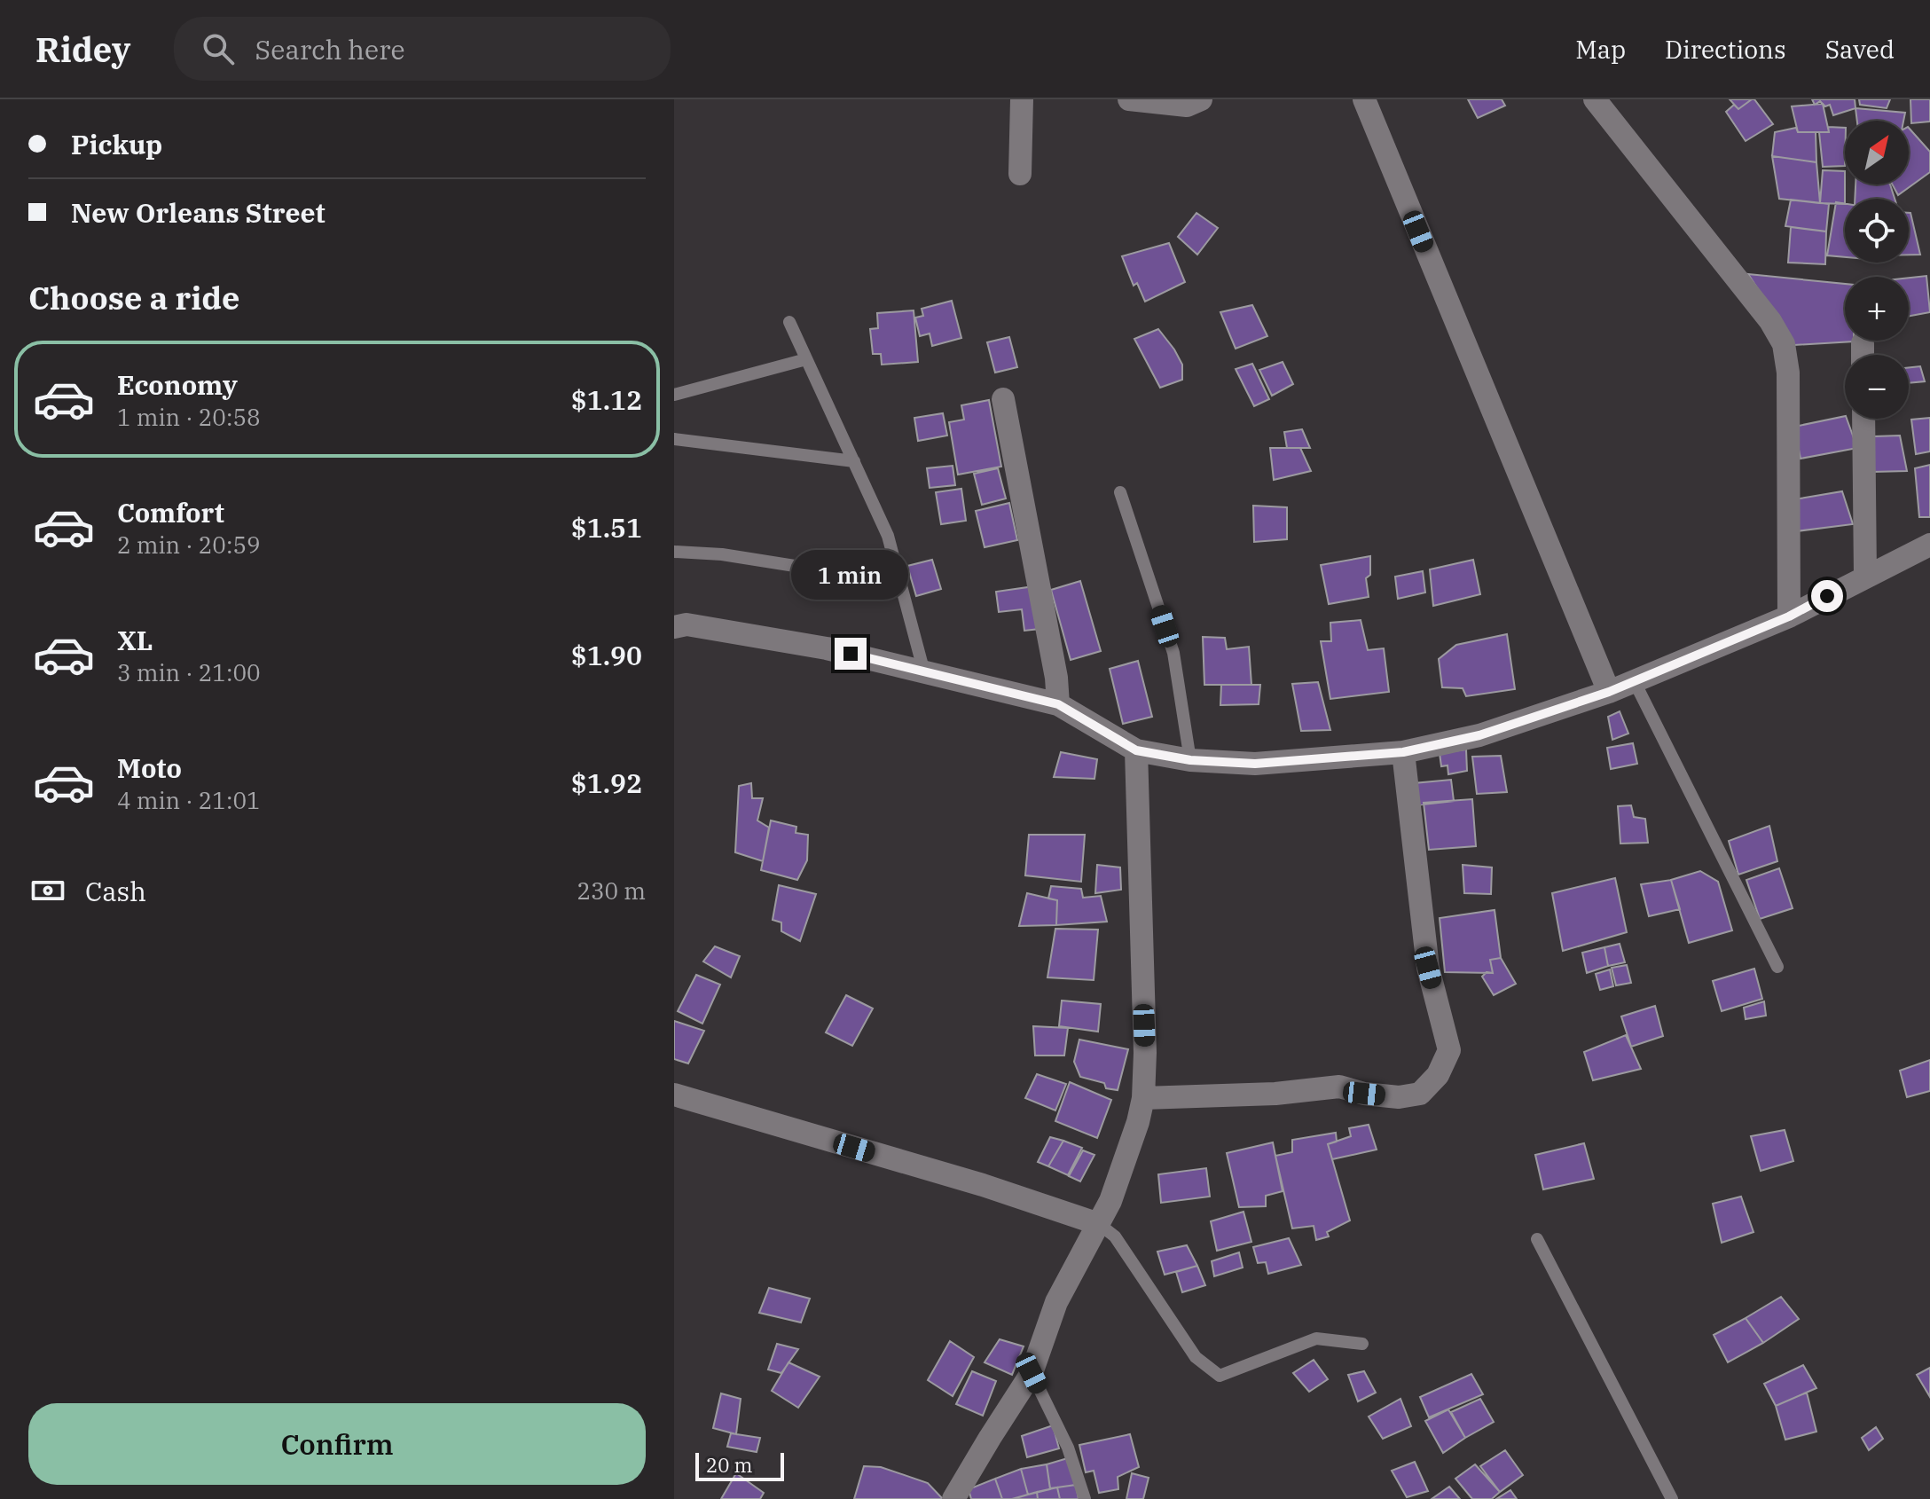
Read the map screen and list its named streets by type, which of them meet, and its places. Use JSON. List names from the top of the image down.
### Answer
{
  "scale_bar": "20 m",
  "north": "top right",
  "page": {
    "header": "Ridey",
    "search": "Search here",
    "nav": ["Map", "Directions", "Saved"],
    "banner": ["Pickup", "New Orleans Street"],
    "map_buttons": ["+", "−"],
    "heading": "Choose a ride",
    "list": [
      {
        "name": "Economy",
        "note": "1 min · 20:58",
        "value": "$1.12"
      },
      {
        "name": "Comfort",
        "note": "2 min · 20:59",
        "value": "$1.51"
      },
      {
        "name": "XL",
        "note": "3 min · 21:00",
        "value": "$1.90"
      },
      {
        "name": "Moto",
        "note": "4 min · 21:01",
        "value": "$1.92"
      }
    ],
    "bubble": "1 min",
    "pay": ["Cash", "230 m"],
    "buttons": "Confirm",
    "scale": "20 m"
  }
}
